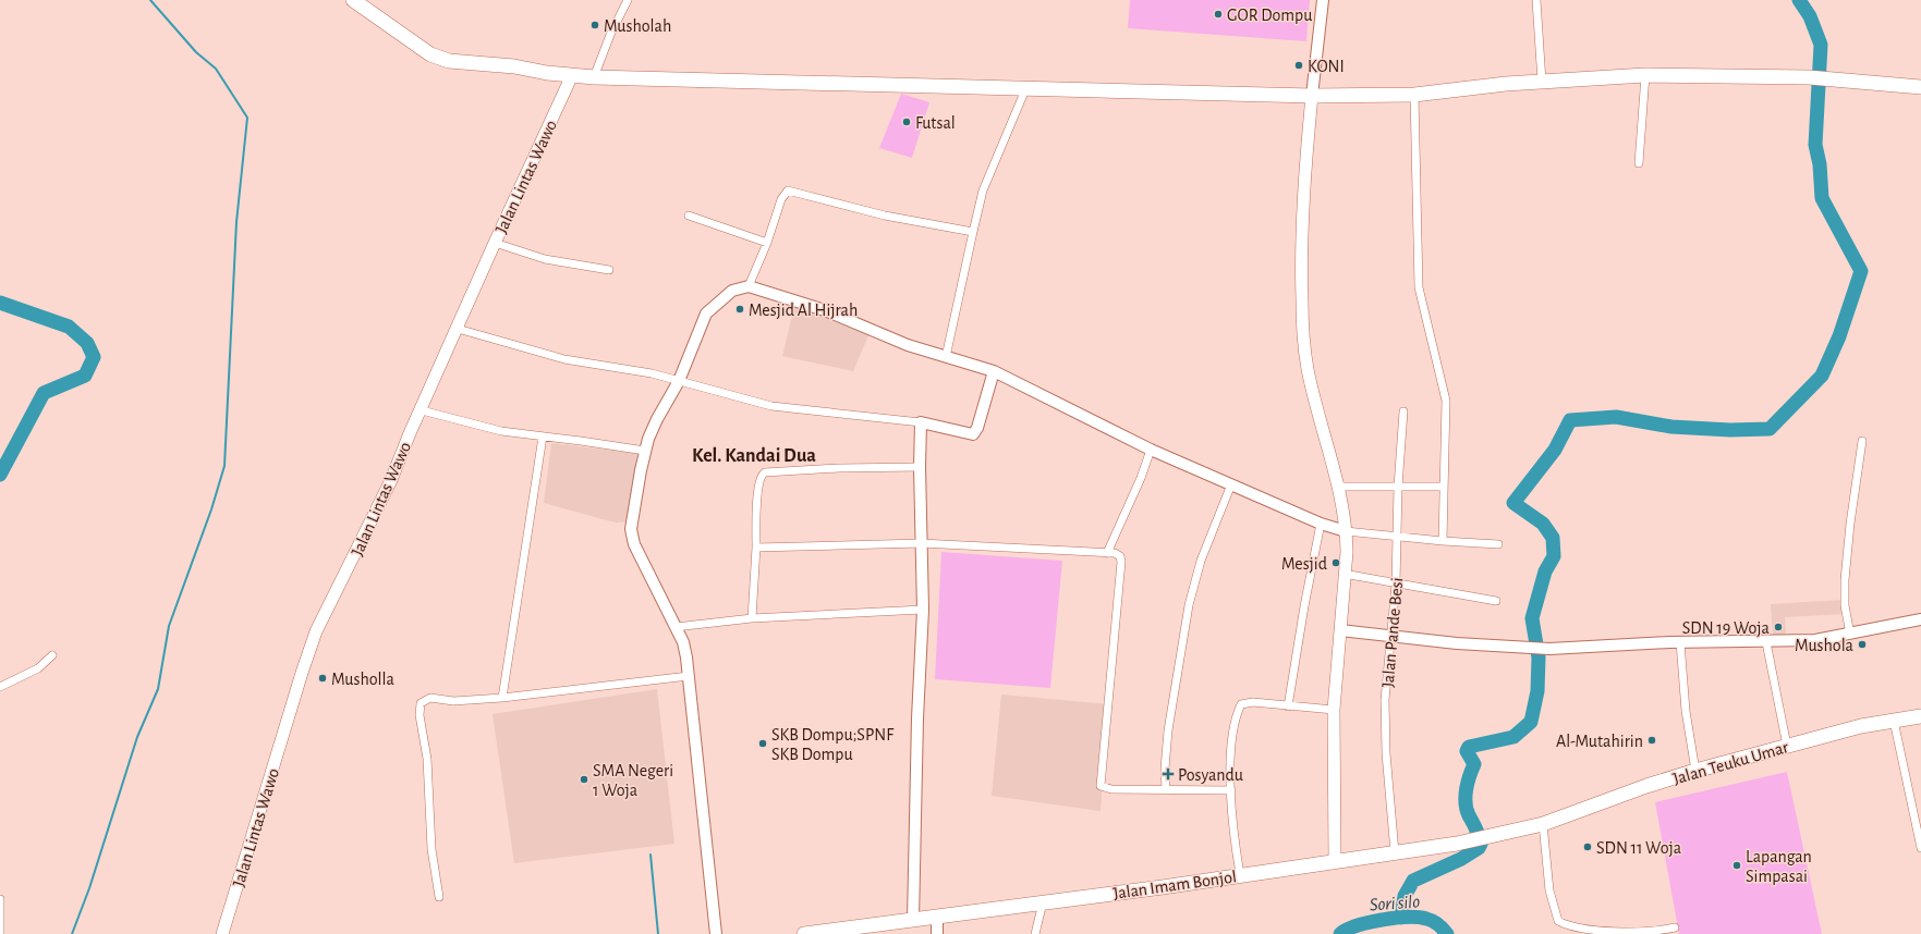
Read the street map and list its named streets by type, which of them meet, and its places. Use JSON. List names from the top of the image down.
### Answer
{
  "streets": {
    "highway": ["Jalan Teuku Umar", "Jalan Imam Bonjol"],
    "main road": ["Jalan Lintas Wawo"],
    "street": ["Jalan Pande Besi"]
  },
  "crossings": [
    ["Jalan Pande Besi", "Jalan Imam Bonjol"],
    ["Jalan Teuku Umar", "Jalan Imam Bonjol"]
  ],
  "districts": ["Kel. Kandai Dua"],
  "water": ["Sori silo"],
  "places": {
    "other": [
      "GOR Dompu",
      "Musholah",
      "KONI",
      "Futsal",
      "Mesjid Al Hijrah",
      "Mesjid",
      "SDN 19 Woja",
      "Mushola",
      "Musholla",
      "Al-Mutahirin",
      "SKB Dompu;SPNF SKB Dompu",
      "SMA Negeri 1 Woja",
      "SDN 11 Woja",
      "Lapangan Simpasai"
    ],
    "health": ["Posyandu"]
  }
}
